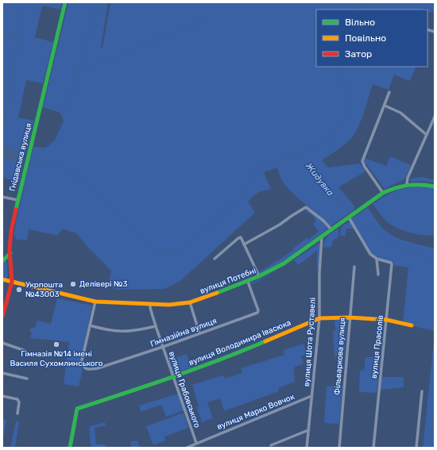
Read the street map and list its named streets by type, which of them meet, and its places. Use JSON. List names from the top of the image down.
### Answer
{
  "streets": {
    "street": [
      "Гнідавська вулиця",
      "вулиця Потебні",
      "Гімназійна вулиця",
      "вулиця Шота Руставелі",
      "вулиця Володимира Івасюка",
      "вулиця Прасолів",
      "Фільваркова вулиця",
      "вулиця Грабовського",
      "вулиця Марко Вовчок"
    ]
  },
  "crossings": [
    ["Гнідавська вулиця", "вулиця Потебні"],
    ["вулиця Потебні", "Гімназійна вулиця"],
    ["вулиця Потебні", "вулиця Шота Руставелі"],
    ["вулиця Потебні", "вулиця Грабовського"],
    ["Гімназійна вулиця", "вулиця Грабовського"],
    ["вулиця Шота Руставелі", "вулиця Володимира Івасюка"],
    ["вулиця Шота Руставелі", "вулиця Марко Вовчок"],
    ["вулиця Володимира Івасюка", "вулиця Прасолів"],
    ["вулиця Володимира Івасюка", "Фільваркова вулиця"],
    ["вулиця Володимира Івасюка", "вулиця Грабовського"],
    ["вулиця Грабовського", "вулиця Марко Вовчок"]
  ],
  "water": ["Жидувка"],
  "places": ["Делівері №3", "Укрпошта №43003", "Гімназія №14 імені Василя Сухомлинського"],
  "legend": ["Вільно", "Повільно", "Затор"]
}
